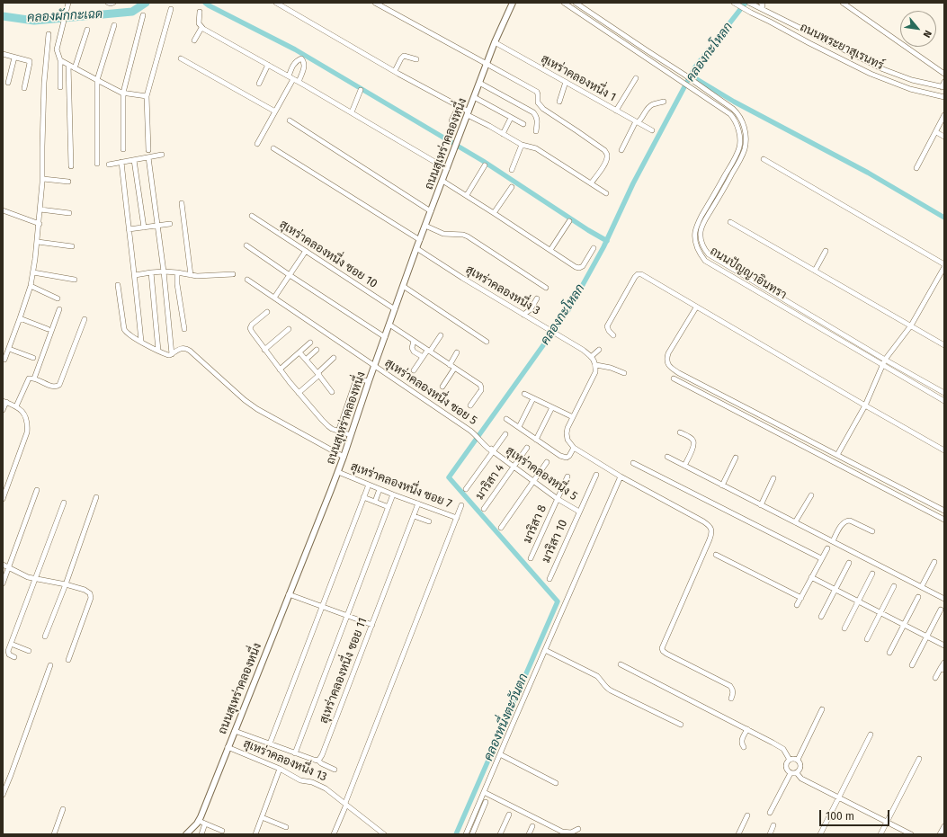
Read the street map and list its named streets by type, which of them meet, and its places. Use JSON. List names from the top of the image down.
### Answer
{
  "streets": {
    "main road": ["ถนนสุเหร่าคลองหนึ่ง"],
    "street": [
      "ถนนพระยาสุเรนทร์",
      "สุเหร่าคลองหนึ่ง 1",
      "สุเหร่าคลองหนึ่ง ซอย 10",
      "ถนนปัญญาอินทรา",
      "สุเหร่าคลองหนึ่ง 3",
      "สุเหร่าคลองหนึ่ง ซอย 5",
      "สุเหร่าคลองหนึ่ง 5",
      "มาริสา 4",
      "สุเหร่าคลองหนึ่ง ซอย 7",
      "มาริสา 8",
      "มาริสา 10",
      "สุเหร่าคลองหนึ่ง ซอย 11",
      "สุเหร่าคลองหนึ่ง 13"
    ]
  },
  "crossings": [
    ["สุเหร่าคลองหนึ่ง 1", "ถนนสุเหร่าคลองหนึ่ง"],
    ["ถนนสุเหร่าคลองหนึ่ง", "สุเหร่าคลองหนึ่ง ซอย 10"],
    ["ถนนสุเหร่าคลองหนึ่ง", "สุเหร่าคลองหนึ่ง 3"],
    ["ถนนสุเหร่าคลองหนึ่ง", "สุเหร่าคลองหนึ่ง ซอย 5"],
    ["ถนนสุเหร่าคลองหนึ่ง", "สุเหร่าคลองหนึ่ง ซอย 7"],
    ["ถนนสุเหร่าคลองหนึ่ง", "สุเหร่าคลองหนึ่ง 13"],
    ["สุเหร่าคลองหนึ่ง ซอย 5", "สุเหร่าคลองหนึ่ง 5"],
    ["สุเหร่าคลองหนึ่ง 5", "มาริสา 4"],
    ["สุเหร่าคลองหนึ่ง 5", "มาริสา 8"],
    ["สุเหร่าคลองหนึ่ง 5", "มาริสา 10"],
    ["สุเหร่าคลองหนึ่ง ซอย 7", "สุเหร่าคลองหนึ่ง ซอย 11"]
  ],
  "water": ["คลองผักกะเฉด", "คลองกะโหลก", "คลองหนึ่งตะวันตก"],
  "scale_bar": "100 m",
  "north": "bottom right"
}
